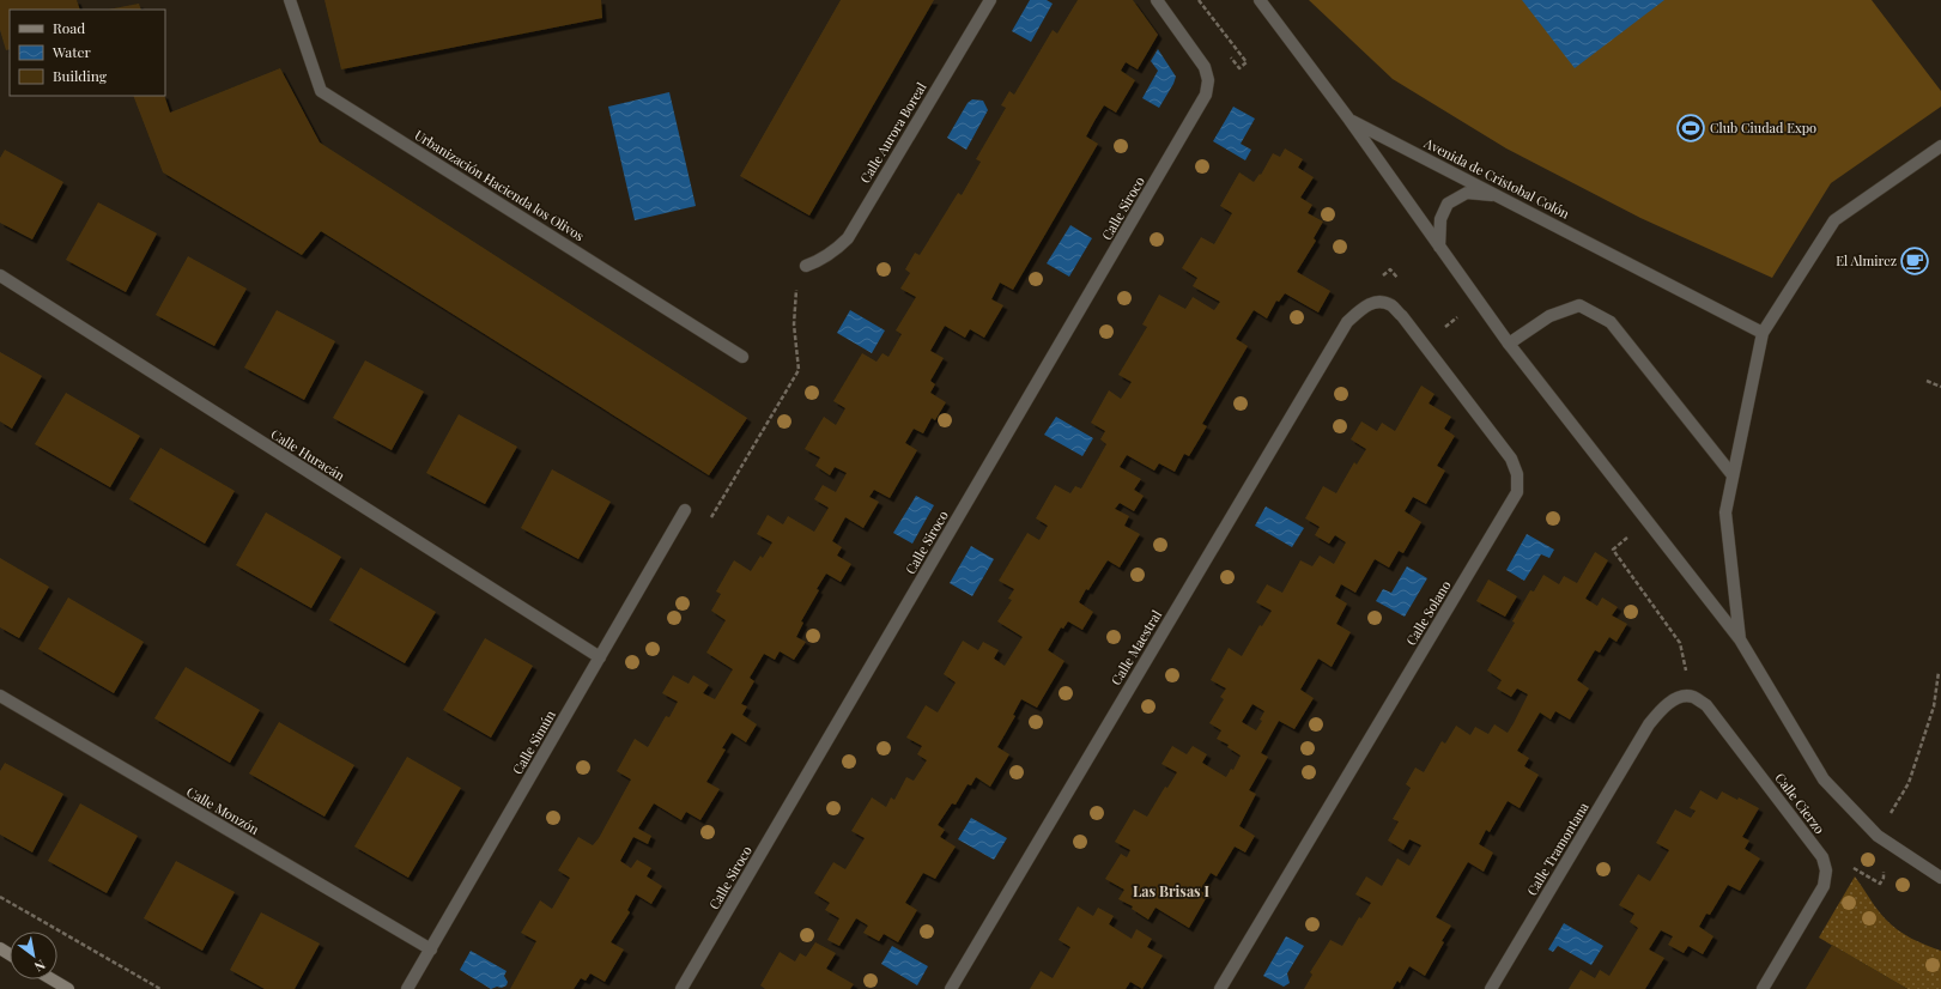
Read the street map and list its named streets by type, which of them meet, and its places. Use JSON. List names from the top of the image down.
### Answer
{
  "streets": {
    "street": [
      "Calle Aurora Boreal",
      "Avenida de Cristobal Colón",
      "Urbanización Hacienda los Olivos",
      "Calle Siroco",
      "Calle Huracán",
      "Calle Solano",
      "Calle Maestral",
      "Calle Simún",
      "Calle Cierzo",
      "Calle Monzón",
      "Calle Tramontana"
    ]
  },
  "crossings": [
    ["Calle Huracán", "Calle Simún"],
    ["Calle Solano", "Calle Maestral"],
    ["Calle Simún", "Calle Monzón"],
    ["Calle Cierzo", "Calle Tramontana"]
  ],
  "districts": ["Las Brisas I"],
  "places": {
    "sports": ["Club Ciudad Expo"],
    "cafe": ["El Almirez"]
  },
  "legend": ["Road", "Water", "Building"],
  "north": "bottom right"
}
